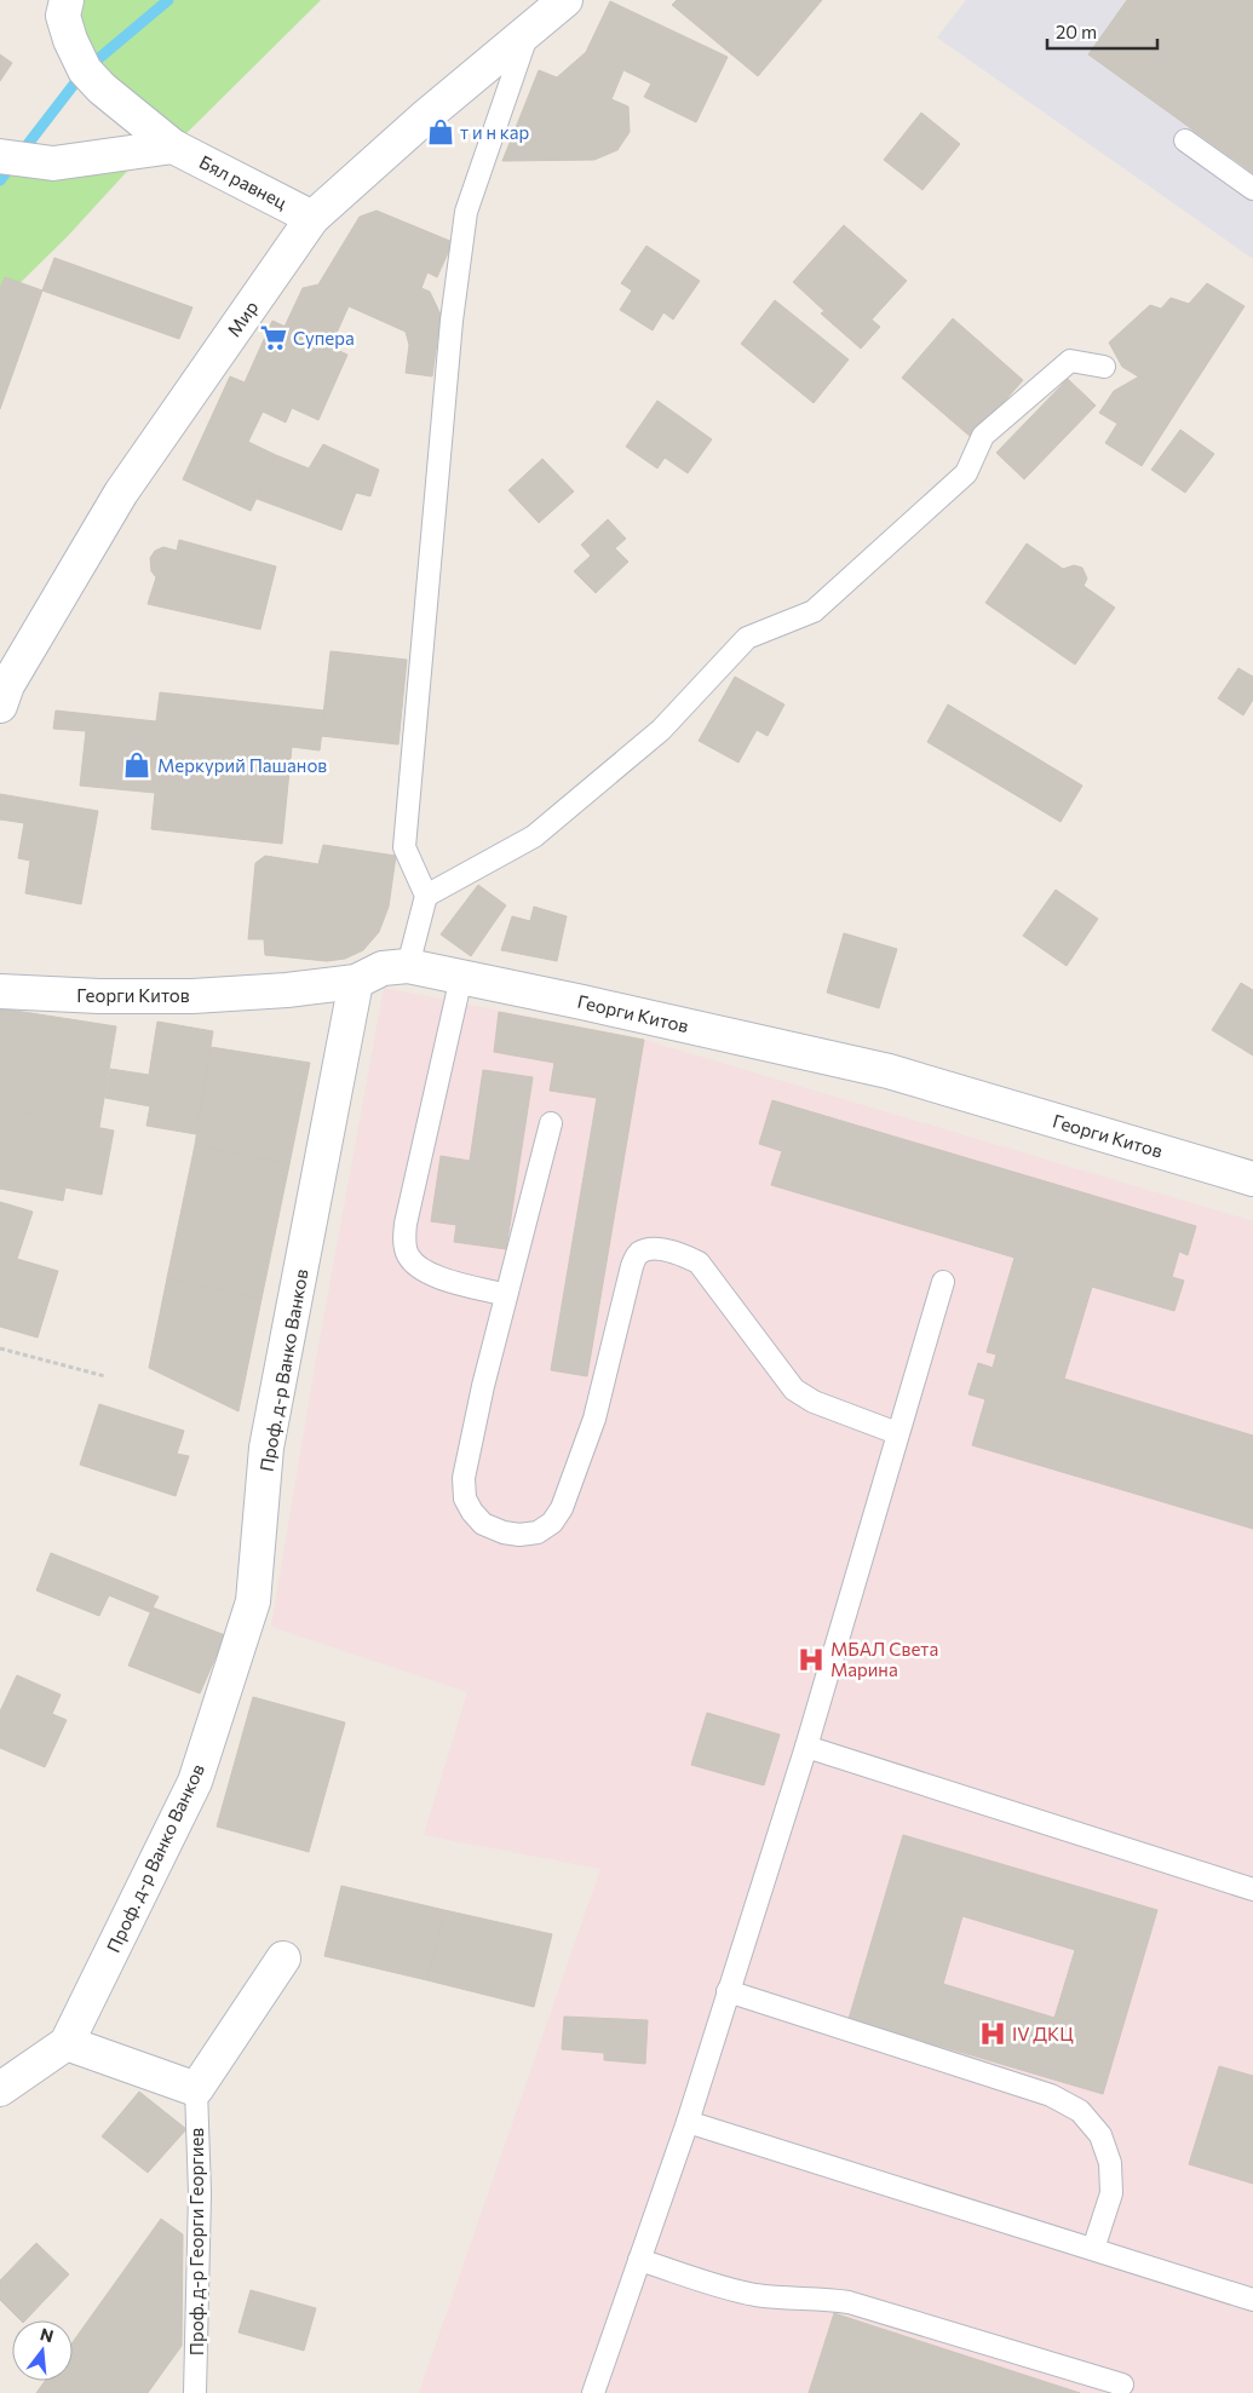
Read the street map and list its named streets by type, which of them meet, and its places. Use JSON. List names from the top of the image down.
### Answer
{
  "streets": {
    "street": [
      "Бял равнец",
      "Мир",
      "Георги Китов",
      "Проф. д-р Ванко Ванков"
    ],
    "lane": ["Проф. д-р Георги Георгиев"]
  },
  "crossings": [
    ["Бял равнец", "Мир"],
    ["Георги Китов", "Проф. д-р Ванко Ванков"]
  ],
  "places": {
    "shop": ["т и н кар", "Меркурий Пашанов"],
    "supermarket": ["Супера"],
    "hospital": ["МБАЛ Света Марина", "IV ДКЦ"]
  },
  "scale_bar": "20 m",
  "north": "top"
}
